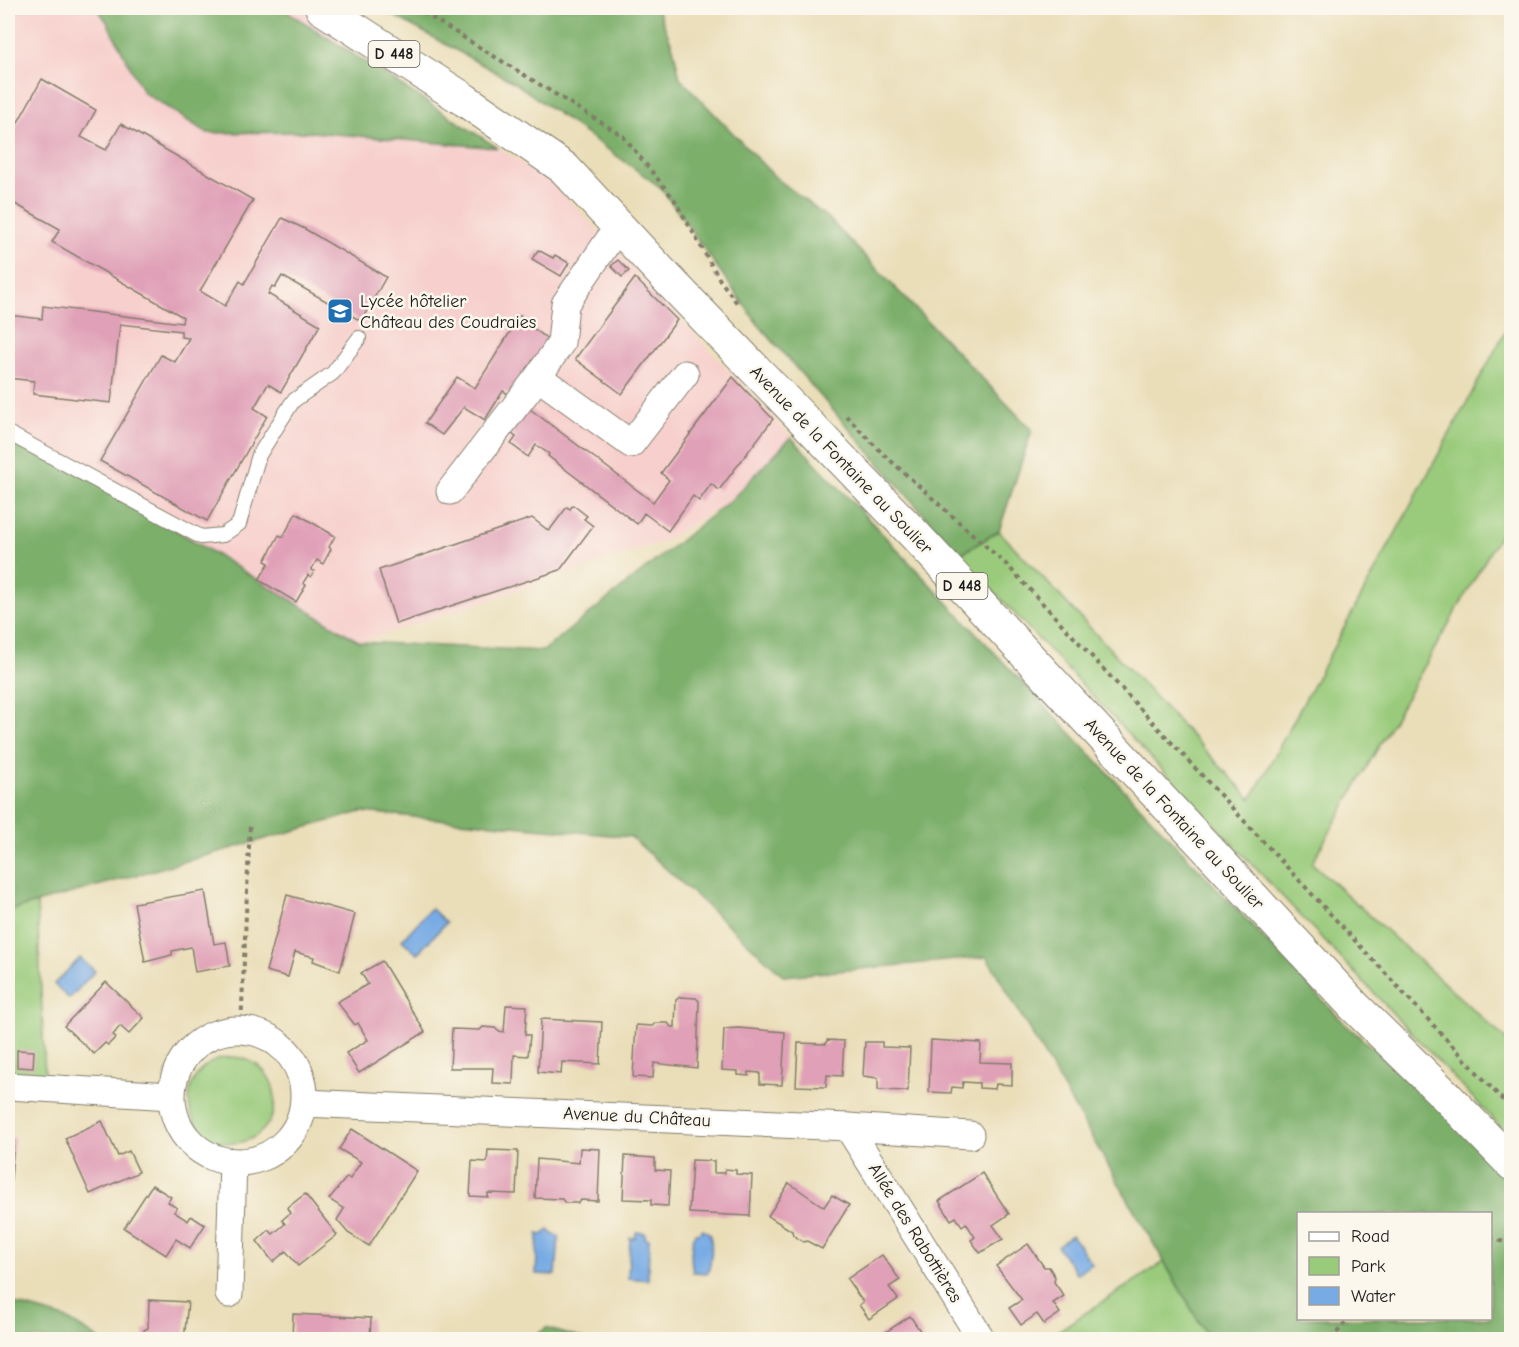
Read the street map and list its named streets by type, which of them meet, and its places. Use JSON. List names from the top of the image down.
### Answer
{
  "streets": {
    "main road": ["D 448", "Avenue de la Fontaine au Soulier"],
    "street": ["Avenue du Château", "Allée des Rabottières"]
  },
  "crossings": [
    ["Avenue du Château", "Allée des Rabottières"]
  ],
  "places": {
    "school or university": ["Lycée hôtelier Château des Coudraies"]
  },
  "legend": ["Road", "Park", "Water"]
}
